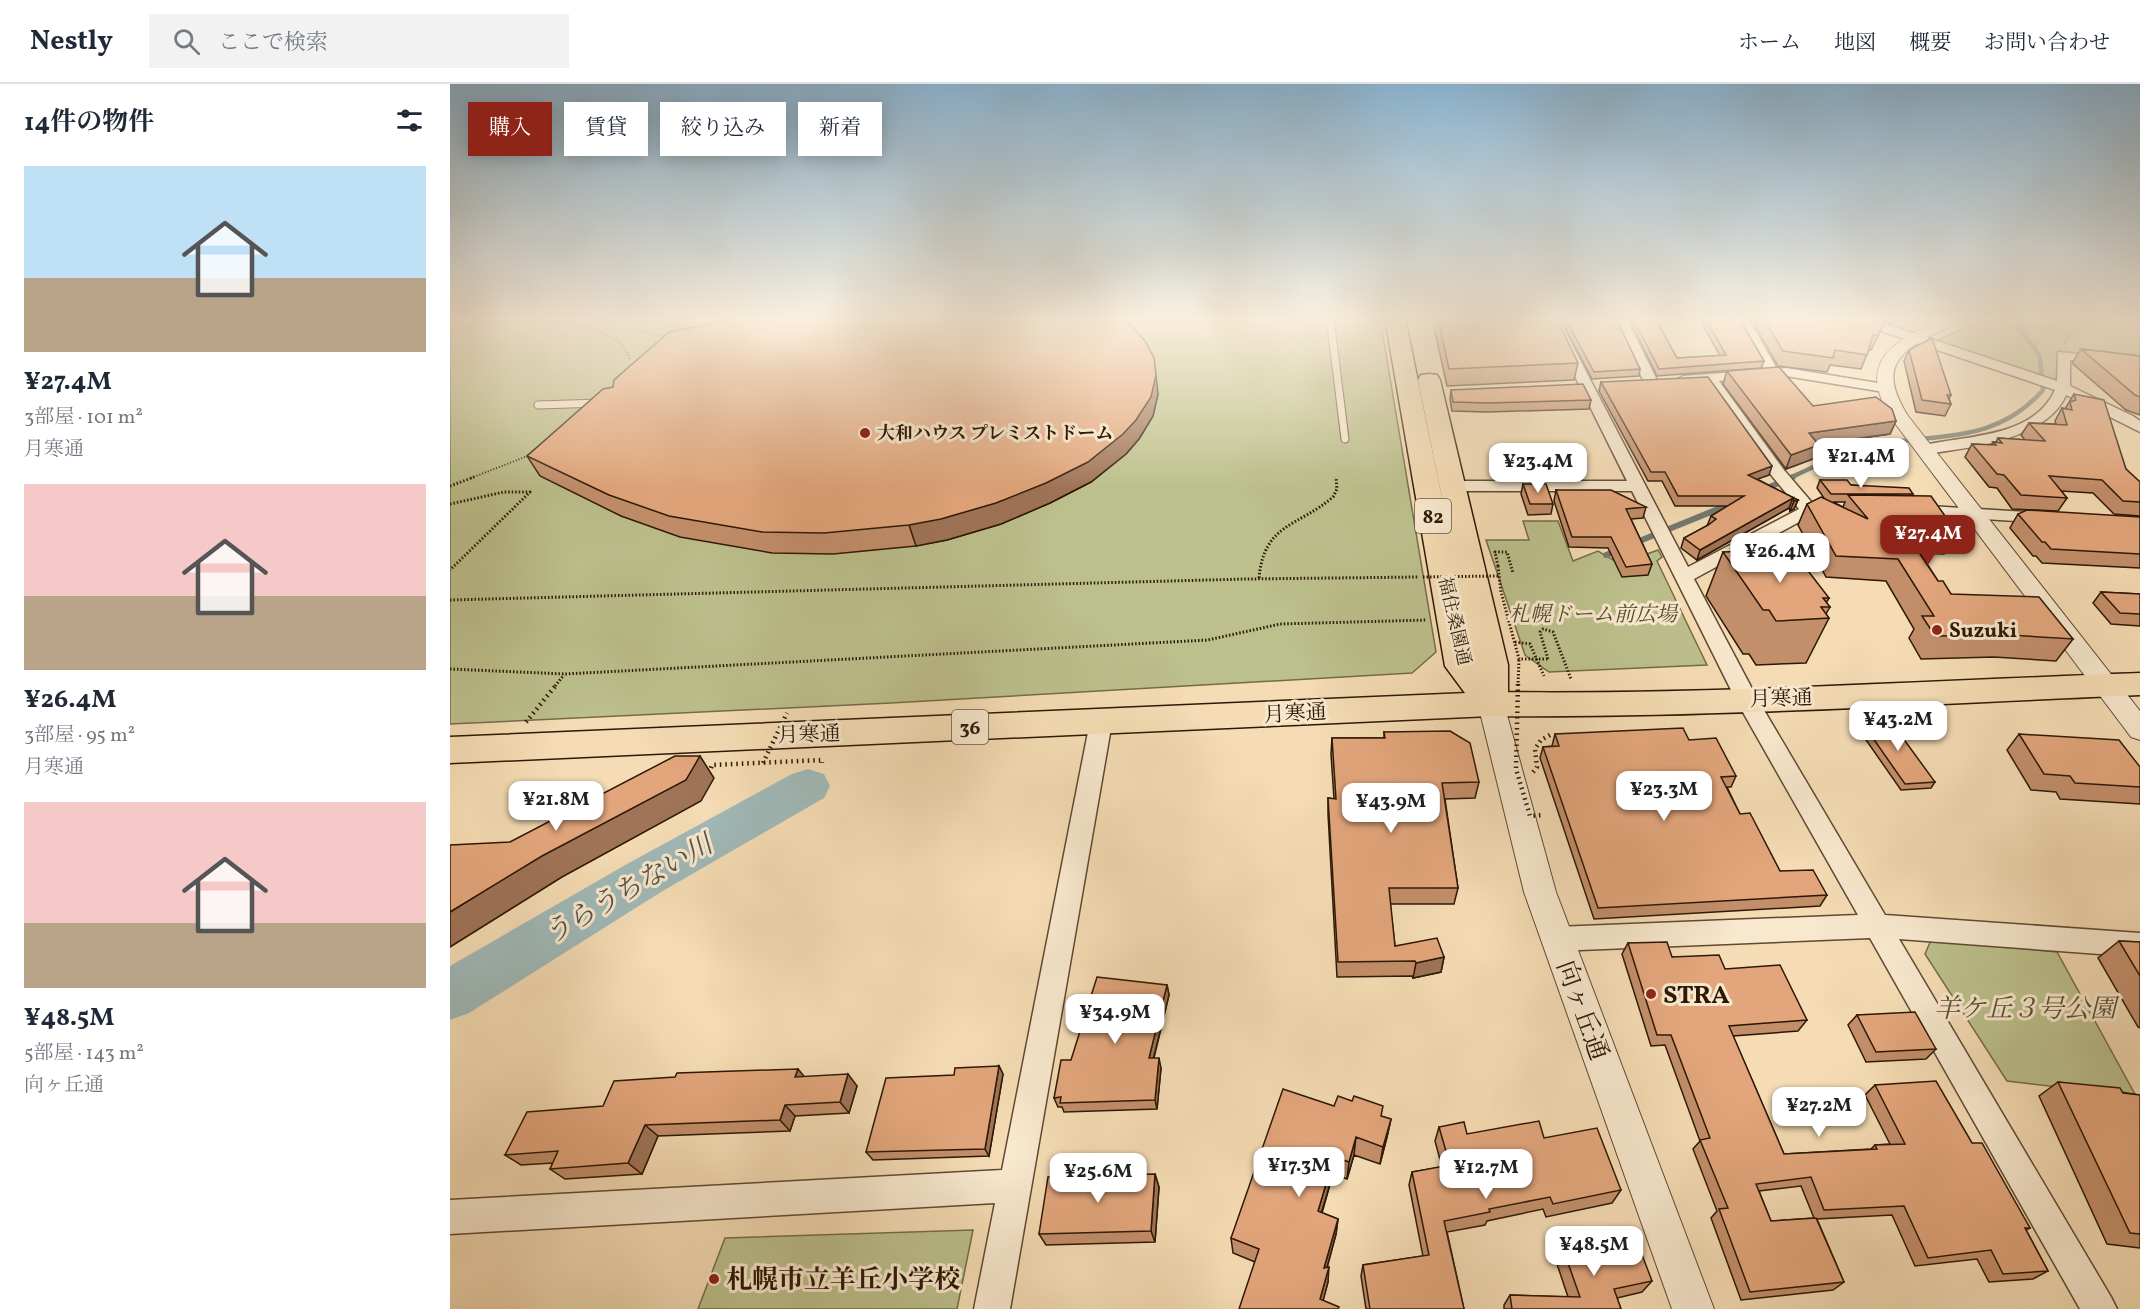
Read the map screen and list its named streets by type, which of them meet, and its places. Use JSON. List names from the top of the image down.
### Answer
{
  "streets": {
    "main road": [
      "82",
      "福住桑園通",
      "月寒通",
      "36"
    ],
    "street": ["向ヶ丘通"]
  },
  "crossings": [
    ["福住桑園通", "月寒通"],
    ["福住桑園通", "向ヶ丘通"],
    ["月寒通", "向ヶ丘通"]
  ],
  "water": ["うらうちない川"],
  "parks": ["札幌ドーム前広場", "羊ケ丘３号公園"],
  "places": [
    "大和ハウス プレミストドーム",
    "Suzuki",
    "STRA",
    "札幌市立羊丘小学校"
  ],
  "page": {
    "header": "Nestly",
    "search": "ここで検索",
    "nav": [
      "ホーム",
      "地図",
      "概要",
      "お問い合わせ"
    ],
    "heading": "14件の物件",
    "chip": [
      "購入",
      "賃貸",
      "絞り込み",
      "新着"
    ],
    "list": [
      {
        "name": "¥27.4M",
        "note": "3部屋 · 101 m² · 月寒通"
      },
      {
        "name": "¥26.4M",
        "note": "3部屋 · 95 m² · 月寒通"
      },
      {
        "name": "¥48.5M",
        "note": "5部屋 · 143 m² · 向ヶ丘通"
      }
    ],
    "price": [
      "¥21.4M",
      "¥23.4M",
      "¥27.4M",
      "¥26.4M",
      "¥43.2M",
      "¥23.3M",
      "¥21.8M",
      "¥43.9M",
      "¥34.9M",
      "¥27.2M",
      "¥17.3M",
      "¥12.7M",
      "¥25.6M",
      "¥48.5M"
    ]
  }
}
